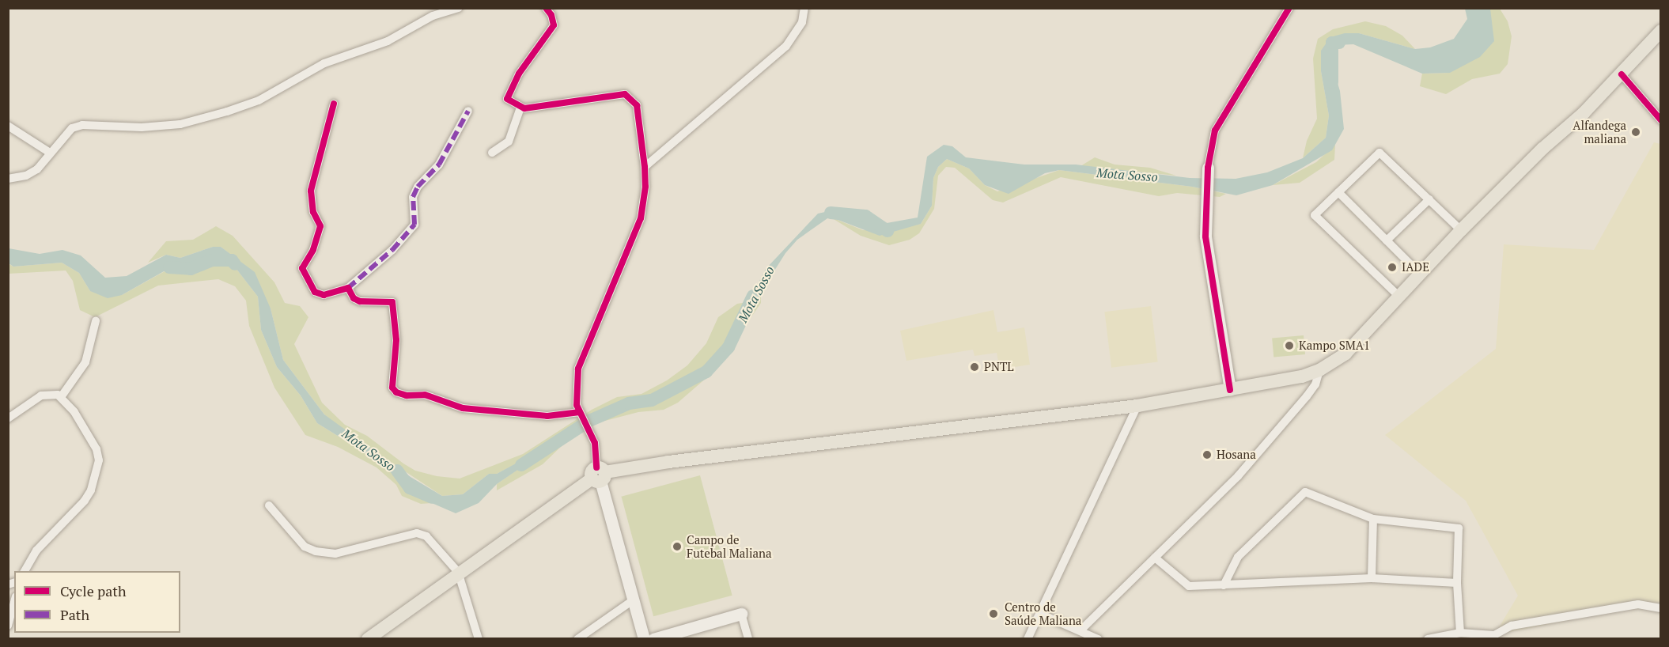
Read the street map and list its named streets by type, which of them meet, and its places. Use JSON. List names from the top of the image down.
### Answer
{
  "water": ["Mota Sosso"],
  "places": [
    "Alfandega maliana",
    "IADE",
    "Kampo SMA1",
    "PNTL",
    "Hosana",
    "Campo de Futebal Maliana",
    "Centro de Saúde Maliana"
  ],
  "legend": ["Cycle path", "Path"]
}
